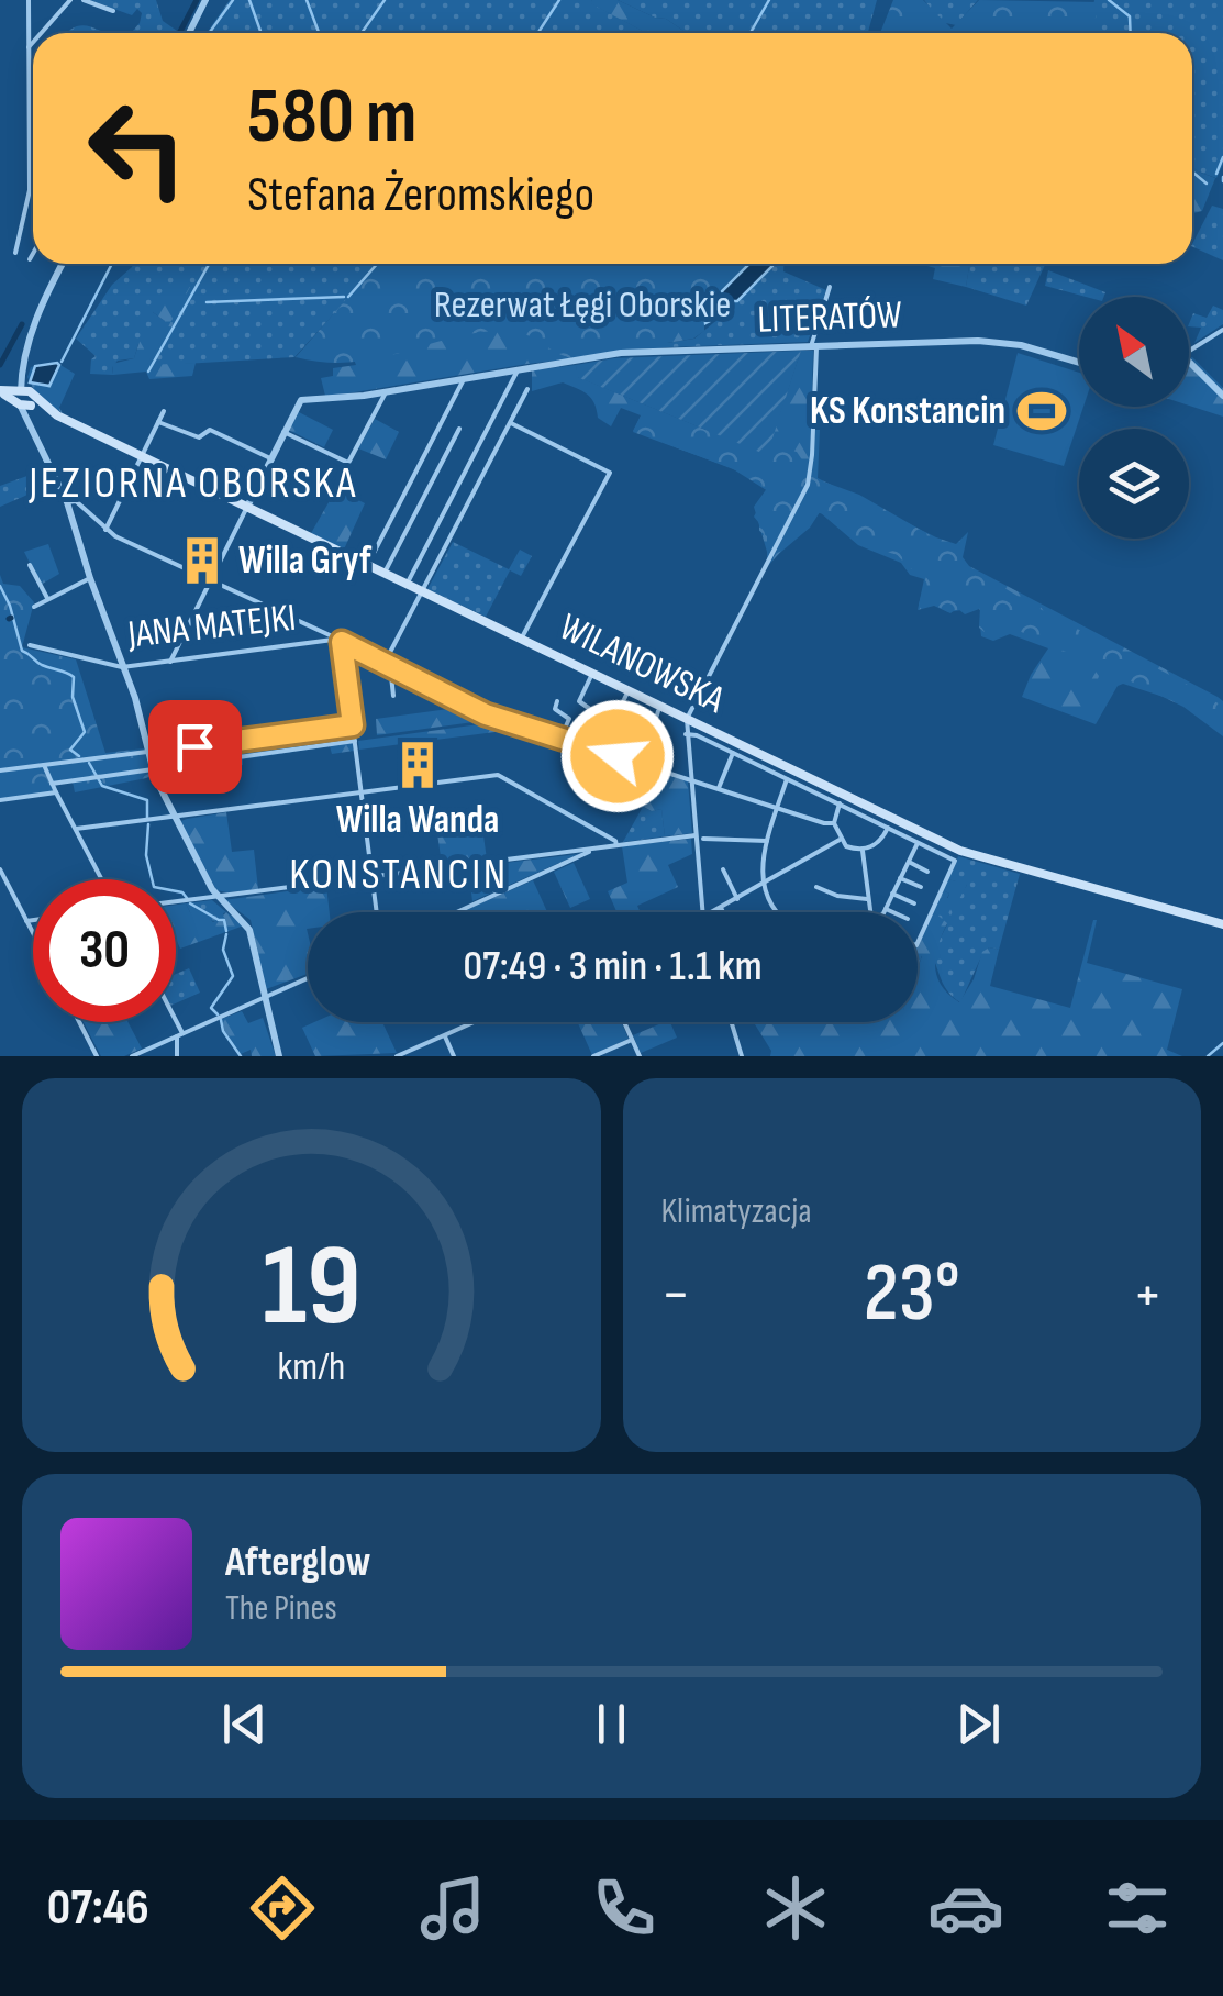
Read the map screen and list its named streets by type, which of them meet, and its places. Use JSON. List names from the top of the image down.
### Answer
{
  "streets": {
    "main road": ["WILANOWSKA"],
    "street": ["LITERATÓW", "JANA MATEJKI"]
  },
  "districts": ["JEZIORNA OBORSKA", "KONSTANCIN"],
  "parks": ["Rezerwat Łęgi Oborskie"],
  "places": {
    "sports": ["KS Konstancin"],
    "building": ["Willa Gryf", "Willa Wanda"]
  },
  "north": "top left",
  "page": {
    "turn": ["580 m", "Stefana Żeromskiego"],
    "limit": "30",
    "trip": "07:49 · 3 min · 1.1 km",
    "tile": "Klimatyzacja",
    "heat": ["−", "23°", "+"],
    "song": ["Afterglow", "The Pines"],
    "tabs": "07:46",
    "gauge": ["19", "km/h"]
  }
}
